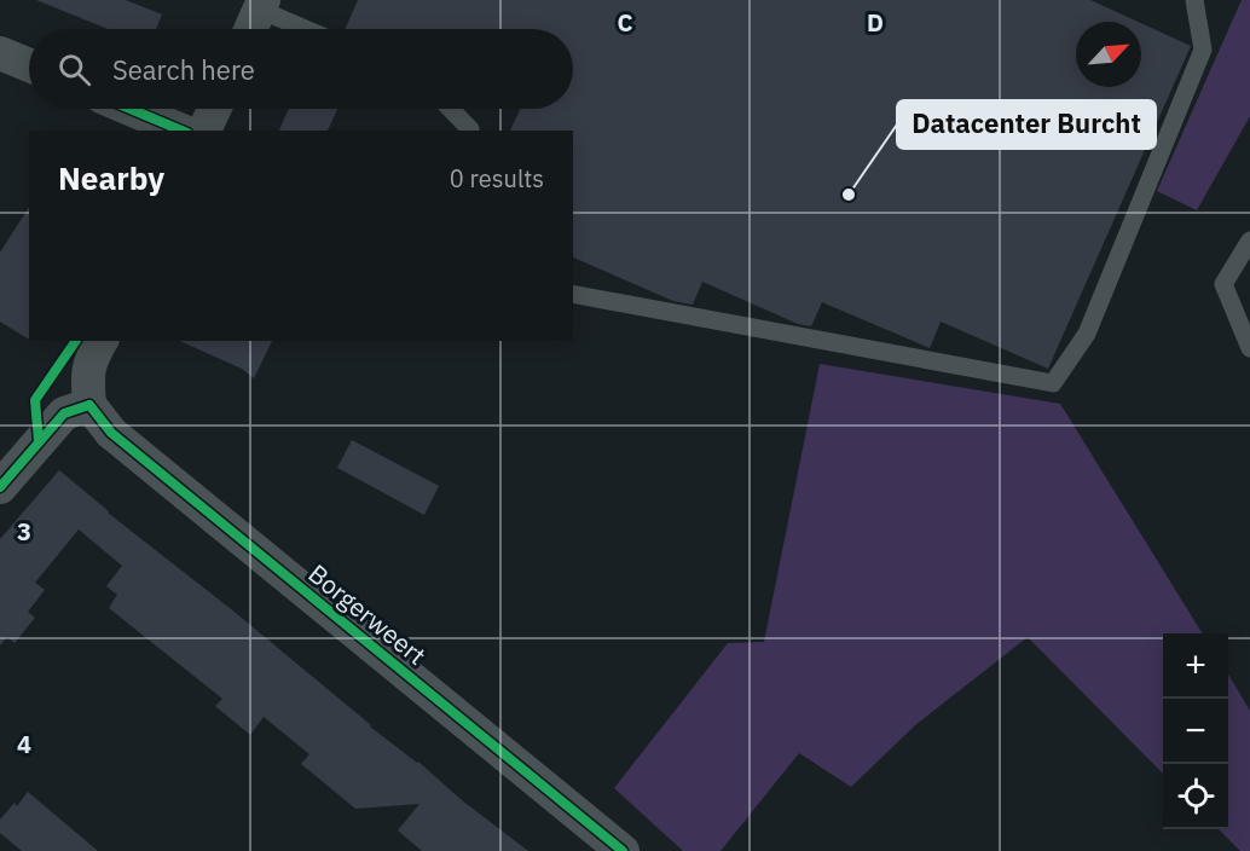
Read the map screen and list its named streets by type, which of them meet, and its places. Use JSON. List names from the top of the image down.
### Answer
{
  "streets": {
    "street": ["Borgerweert"]
  },
  "places": ["Datacenter Burcht"],
  "north": "top right",
  "page": {
    "search": "Search here",
    "heading": ["Nearby", "0 results"],
    "map_buttons": ["+", "−"]
  },
  "grid": {
    "columns": ["C", "D"],
    "rows": ["3", "4"]
  }
}
